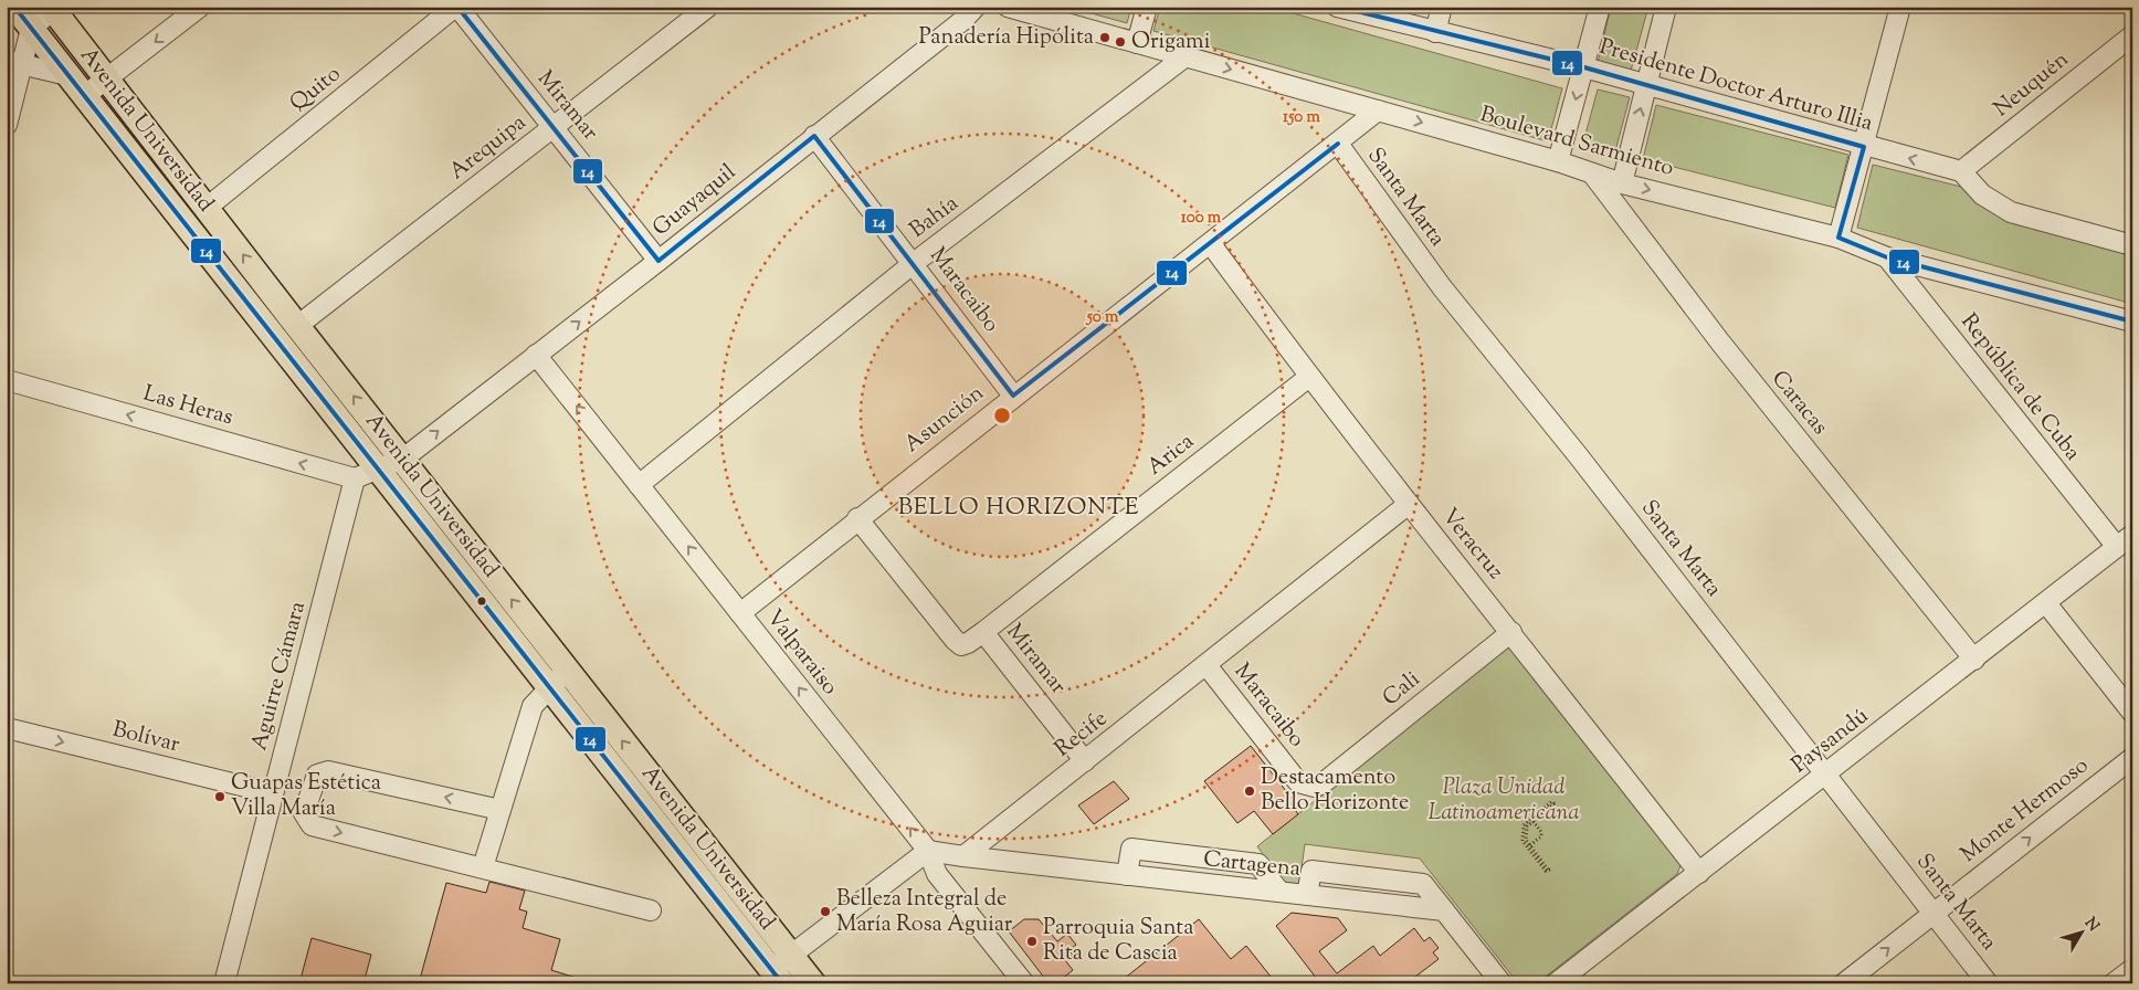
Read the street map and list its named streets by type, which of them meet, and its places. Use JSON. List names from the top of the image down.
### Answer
{
  "streets": {
    "main road": ["Avenida Universidad"],
    "street": [
      "Neuquén",
      "Presidente Doctor Arturo Illia",
      "Quito",
      "Miramar",
      "Boulevard Sarmiento",
      "Arequipa",
      "Santa Marta",
      "Guayaquil",
      "Bahía",
      "Maracaibo",
      "República de Cuba",
      "Caracas",
      "Las Heras",
      "Asunción",
      "Arica",
      "Veracruz",
      "Valparaiso",
      "Aguirre Cámara",
      "Cali",
      "Recife",
      "Bolívar",
      "Paysandú",
      "Monte Hermoso",
      "Cartagena"
    ]
  },
  "crossings": [
    ["Neuquén", "Presidente Doctor Arturo Illia"],
    ["Quito", "Miramar"],
    ["Quito", "Avenida Universidad"],
    ["Miramar", "Arequipa"],
    ["Miramar", "Guayaquil"],
    ["Miramar", "Asunción"],
    ["Miramar", "Arica"],
    ["Miramar", "Recife"],
    ["Avenida Universidad", "Arequipa"],
    ["Avenida Universidad", "Guayaquil"],
    ["Boulevard Sarmiento", "Bahía"],
    ["Boulevard Sarmiento", "República de Cuba"],
    ["Boulevard Sarmiento", "Caracas"],
    ["Boulevard Sarmiento", "Asunción"],
    ["Santa Marta", "Asunción"],
    ["Santa Marta", "Paysandú"],
    ["Santa Marta", "Monte Hermoso"],
    ["Guayaquil", "Maracaibo"],
    ["Guayaquil", "Las Heras"],
    ["Guayaquil", "Valparaiso"],
    ["Guayaquil", "Aguirre Cámara"],
    ["Bahía", "Maracaibo"],
    ["Bahía", "Valparaiso"],
    ["Maracaibo", "Asunción"],
    ["Maracaibo", "Cali"],
    ["Maracaibo", "Recife"],
    ["República de Cuba", "Paysandú"],
    ["Caracas", "Paysandú"],
    ["Las Heras", "Aguirre Cámara"],
    ["Asunción", "Veracruz"],
    ["Asunción", "Valparaiso"],
    ["Arica", "Veracruz"],
    ["Veracruz", "Cali"],
    ["Veracruz", "Recife"],
    ["Veracruz", "Paysandú"],
    ["Aguirre Cámara", "Bolívar"],
    ["Recife", "Cartagena"]
  ],
  "one_way": [
    "Boulevard Sarmiento",
    "Guayaquil",
    "Las Heras",
    "Valparaiso",
    "Bolívar",
    "Monte Hermoso"
  ],
  "districts": ["BELLO HORIZONTE"],
  "parks": ["Plaza Unidad Latinoamericana"],
  "places": [
    "Panadería Hipólita",
    "Origami",
    "Destacamento Bello Horizonte",
    "Guapas Estética Villa María",
    "Belleza Integral de María Rosa Aguiar",
    "Parroquia Santa Rita de Cascia"
  ],
  "lines": ["transit line 14"],
  "north": "top right",
  "rings": ["150 m", "100 m", "50 m"]
}
